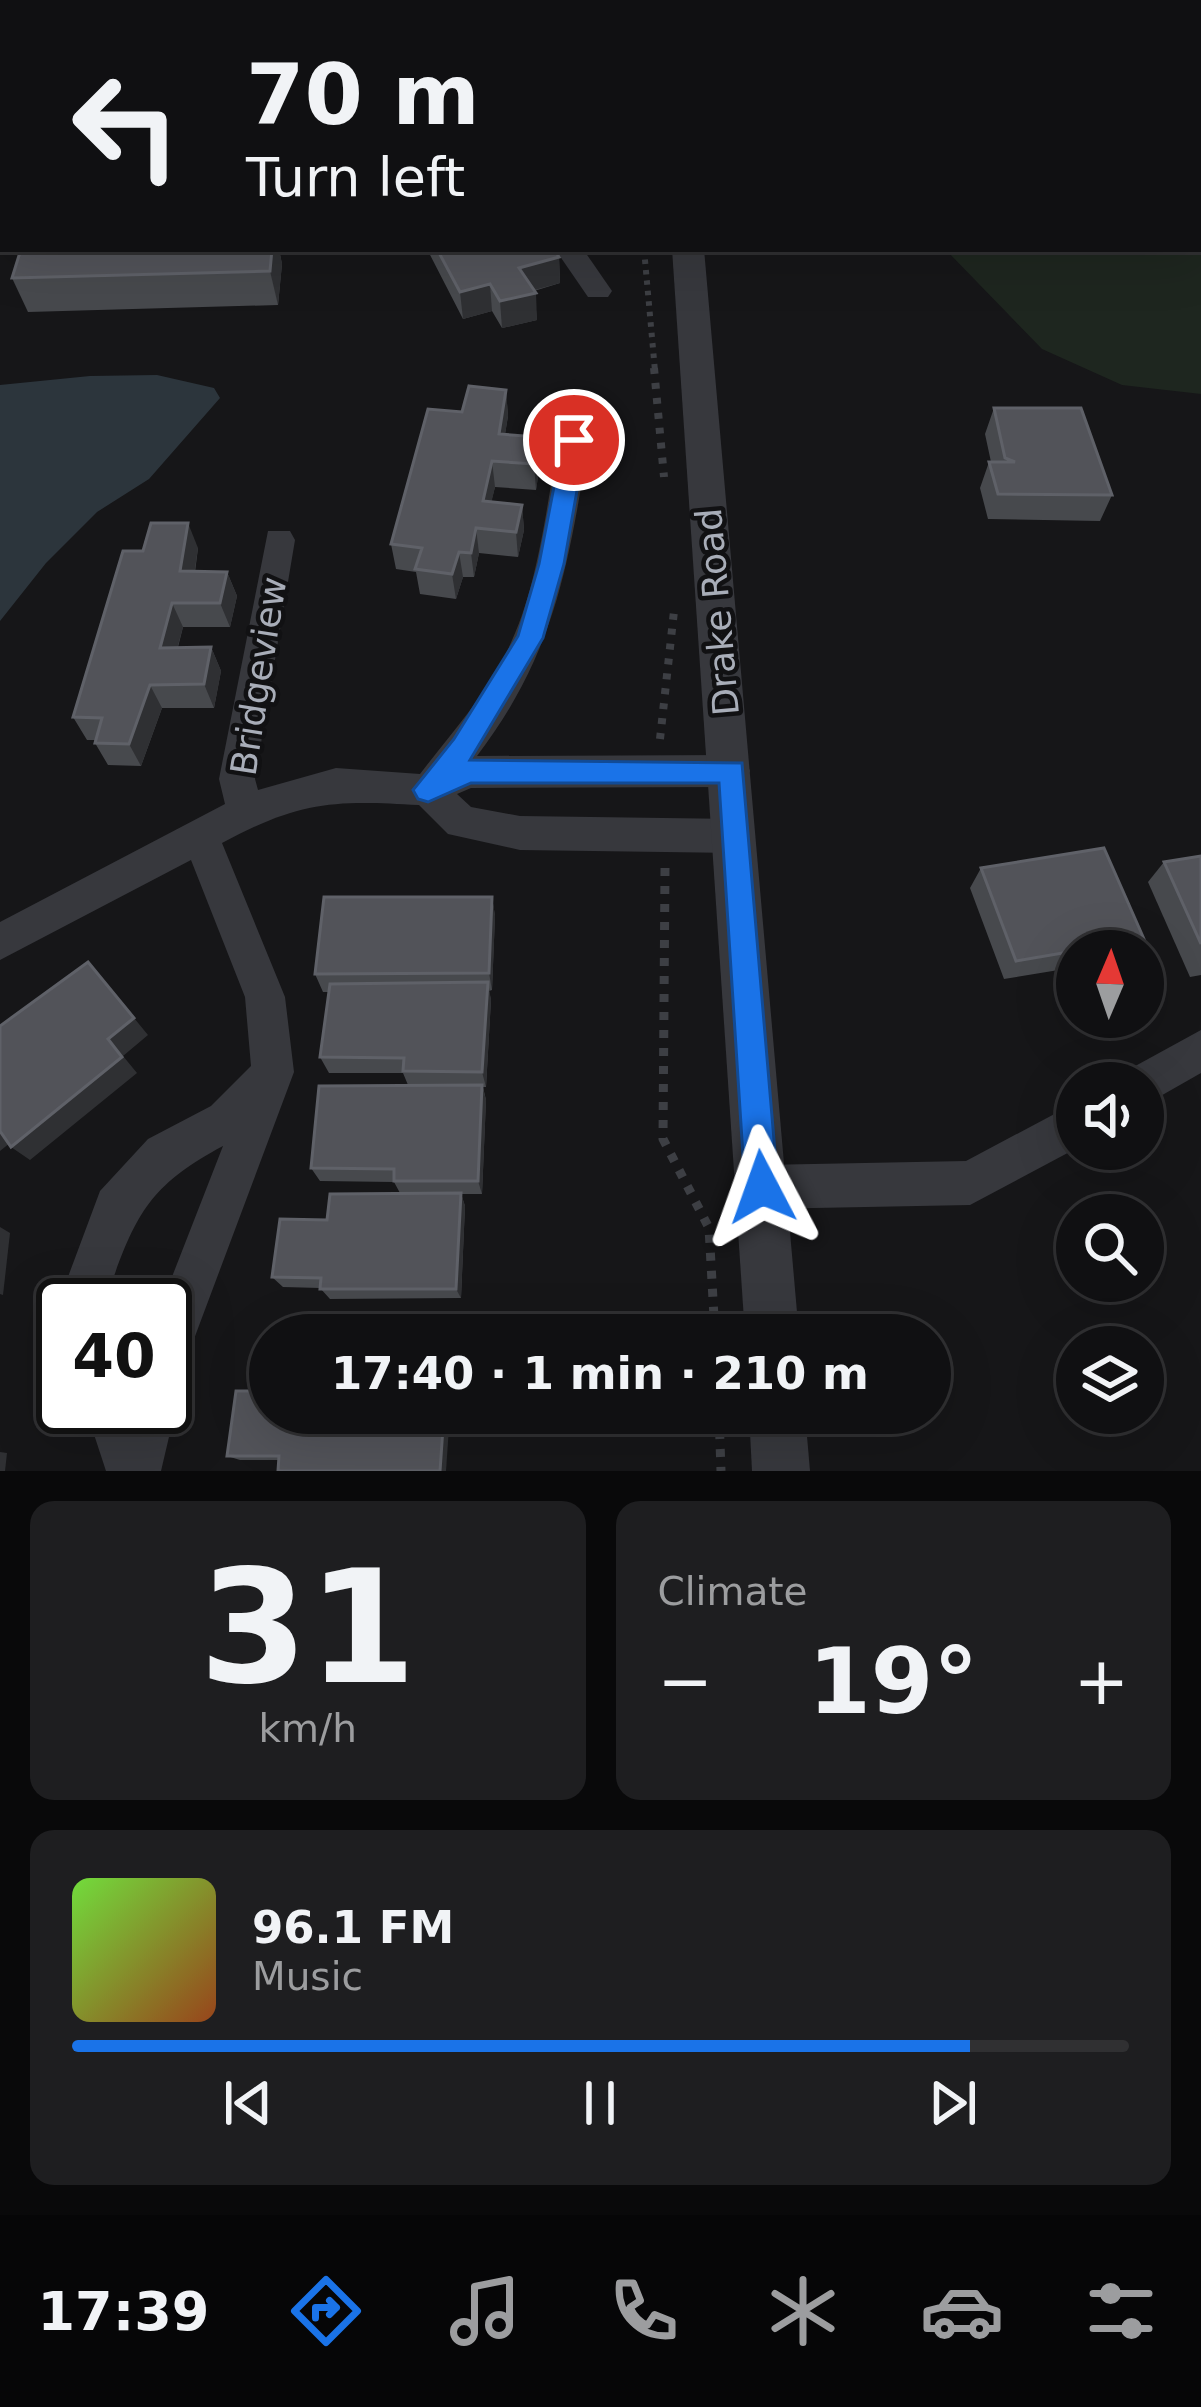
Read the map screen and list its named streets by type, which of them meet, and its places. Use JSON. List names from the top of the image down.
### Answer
{
  "streets": {
    "street": ["Drake Road", "Bridgeview"]
  },
  "north": "top",
  "page": {
    "turn": ["70 m", "Turn left"],
    "limit": "40",
    "trip": "17:40 · 1 min · 210 m",
    "tile": [
      ["31", "km/h"],
      "Climate"
    ],
    "heat": ["−", "19°", "+"],
    "song": ["96.1 FM", "Music"],
    "tabs": "17:39"
  }
}
